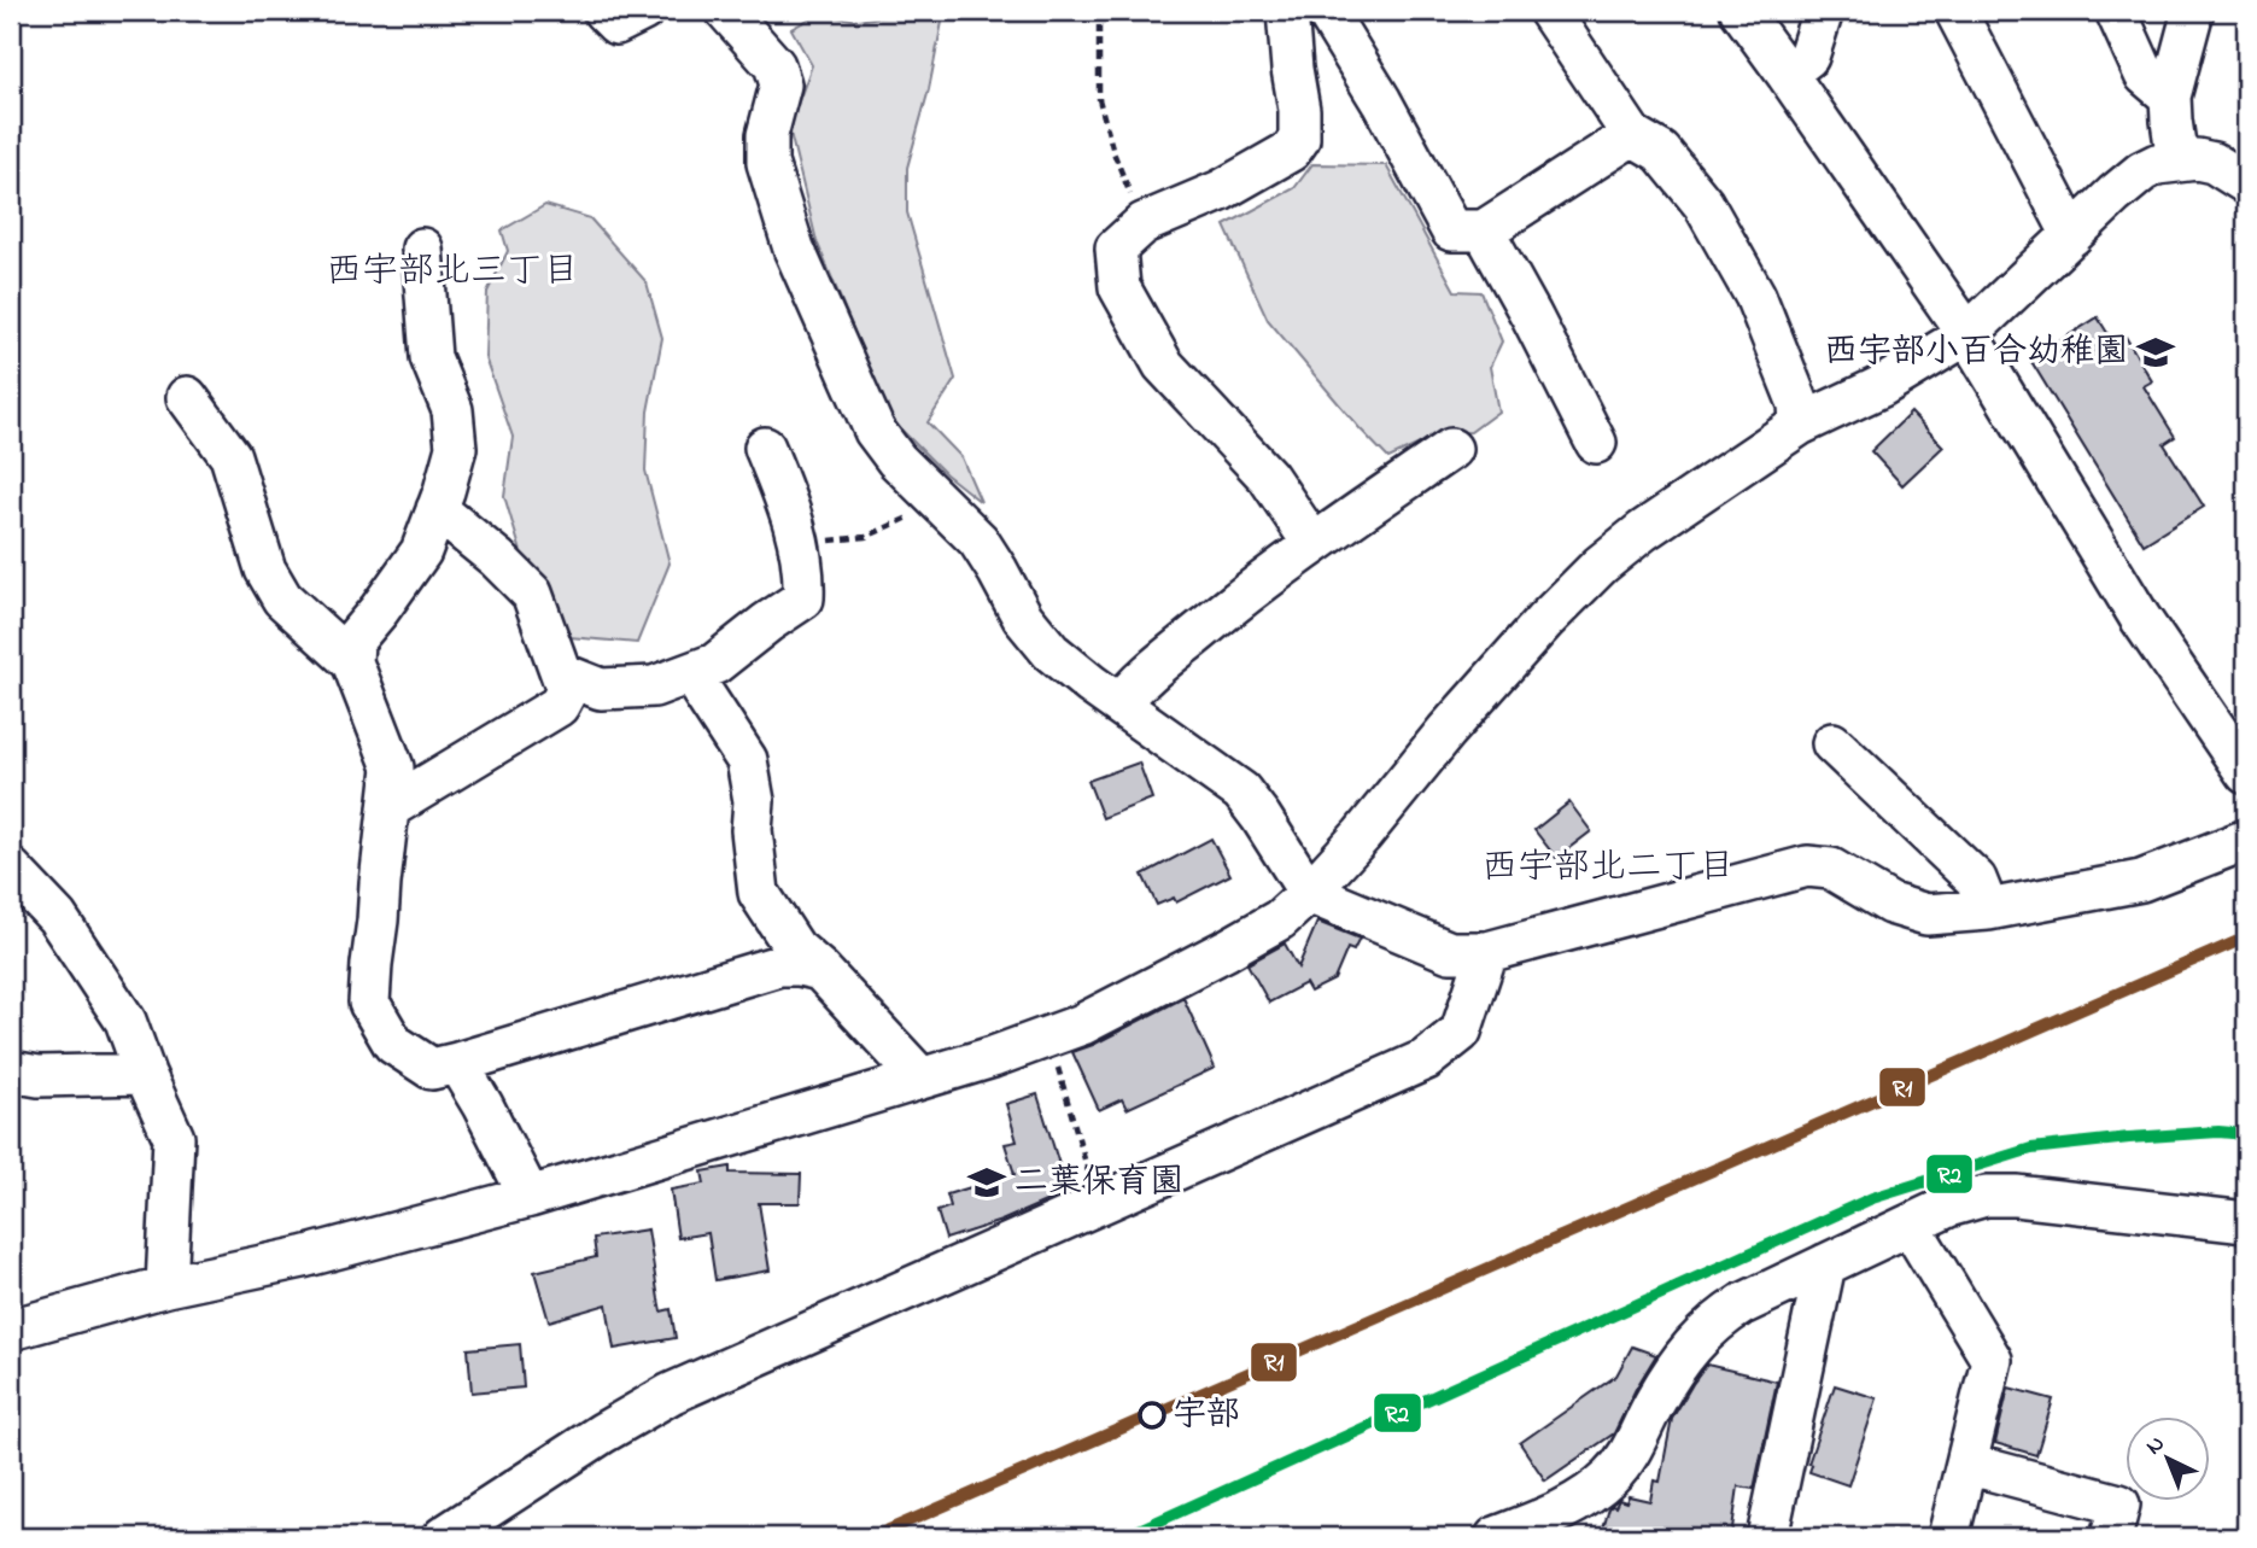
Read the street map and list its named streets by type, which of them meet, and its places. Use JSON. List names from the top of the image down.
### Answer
{
  "districts": ["西宇部北三丁目", "西宇部北二丁目"],
  "places": {
    "school or university": ["西宇部小百合幼稚園", "二葉保育園"],
    "other": ["宇部"]
  },
  "lines": ["transit line R1", "transit line R2"],
  "north": "top left"
}
